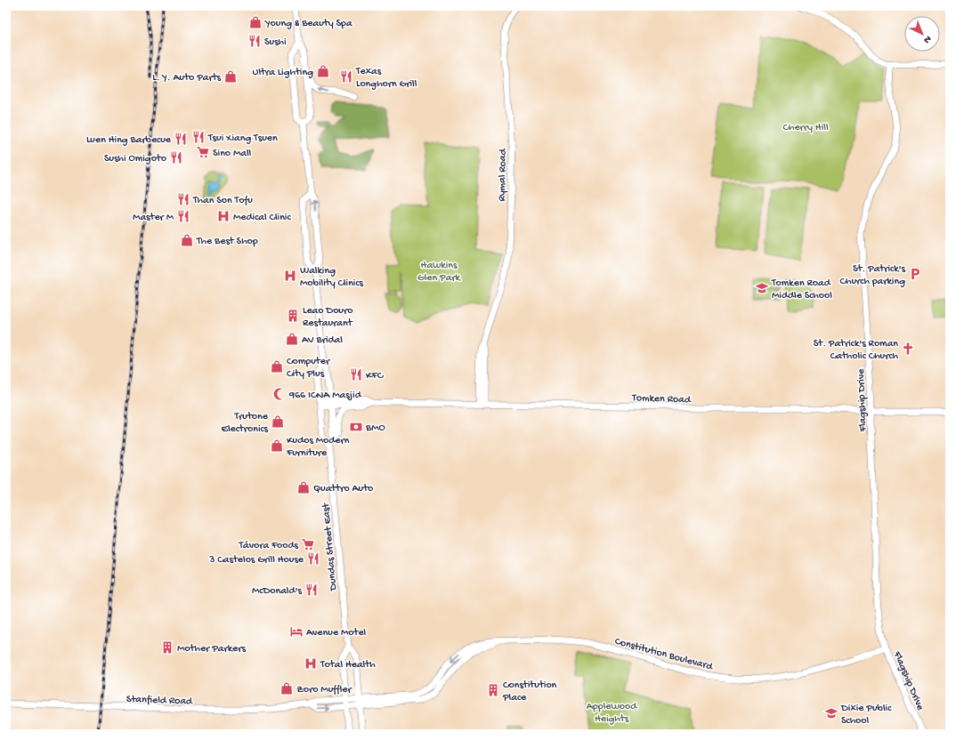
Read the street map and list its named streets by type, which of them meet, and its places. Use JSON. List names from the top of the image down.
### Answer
{
  "streets": {
    "street": [
      "Rymal Road",
      "Tomken Road",
      "Flagship Drive",
      "Dundas Street East",
      "Constitution Boulevard",
      "Stanfield Road"
    ]
  },
  "crossings": [
    ["Rymal Road", "Tomken Road"],
    ["Tomken Road", "Flagship Drive"],
    ["Tomken Road", "Dundas Street East"],
    ["Flagship Drive", "Constitution Boulevard"],
    ["Dundas Street East", "Constitution Boulevard"],
    ["Dundas Street East", "Stanfield Road"],
    ["Constitution Boulevard", "Stanfield Road"]
  ],
  "parks": ["Cherry Hill", "Hawkins Glen Park", "Applewood Heights"],
  "places": {
    "shop": [
      "Young & Beauty Spa",
      "Ultra Lighting",
      "L. Y. Auto Parts",
      "The Best Shop",
      "AV Bridal",
      "Computer City Plus",
      "Trutone Electronics",
      "Kudos Modern Furniture",
      "Quattro Auto",
      "Zoro Muffler"
    ],
    "restaurant": [
      "Sushi",
      "Texas Longhorn Grill",
      "Tsui Xiang Tsuen",
      "Luen Hing Barbecue",
      "Sushi Omigoto",
      "Than Son Tofu",
      "Master M",
      "KFC",
      "3 Castelos Grill House",
      "McDonald's"
    ],
    "supermarket": ["Sino Mall", "Távora Foods"],
    "hospital": ["Medical Clinic", "Walking Mobility Clinics", "Total Health"],
    "parking": ["St. Patrick's Church parking"],
    "school or university": ["Tomken Road Middle School", "Dixie Public School"],
    "building": ["Leao Douro Restaurant", "Mother Parkers", "Constitution Place"],
    "church": ["St. Patrick's Roman Catholic Church"],
    "mosque": ["966 ICNA Masjid"],
    "bank": ["BMO"],
    "hotel": ["Avenue Motel"]
  },
  "north": "bottom right"
}
